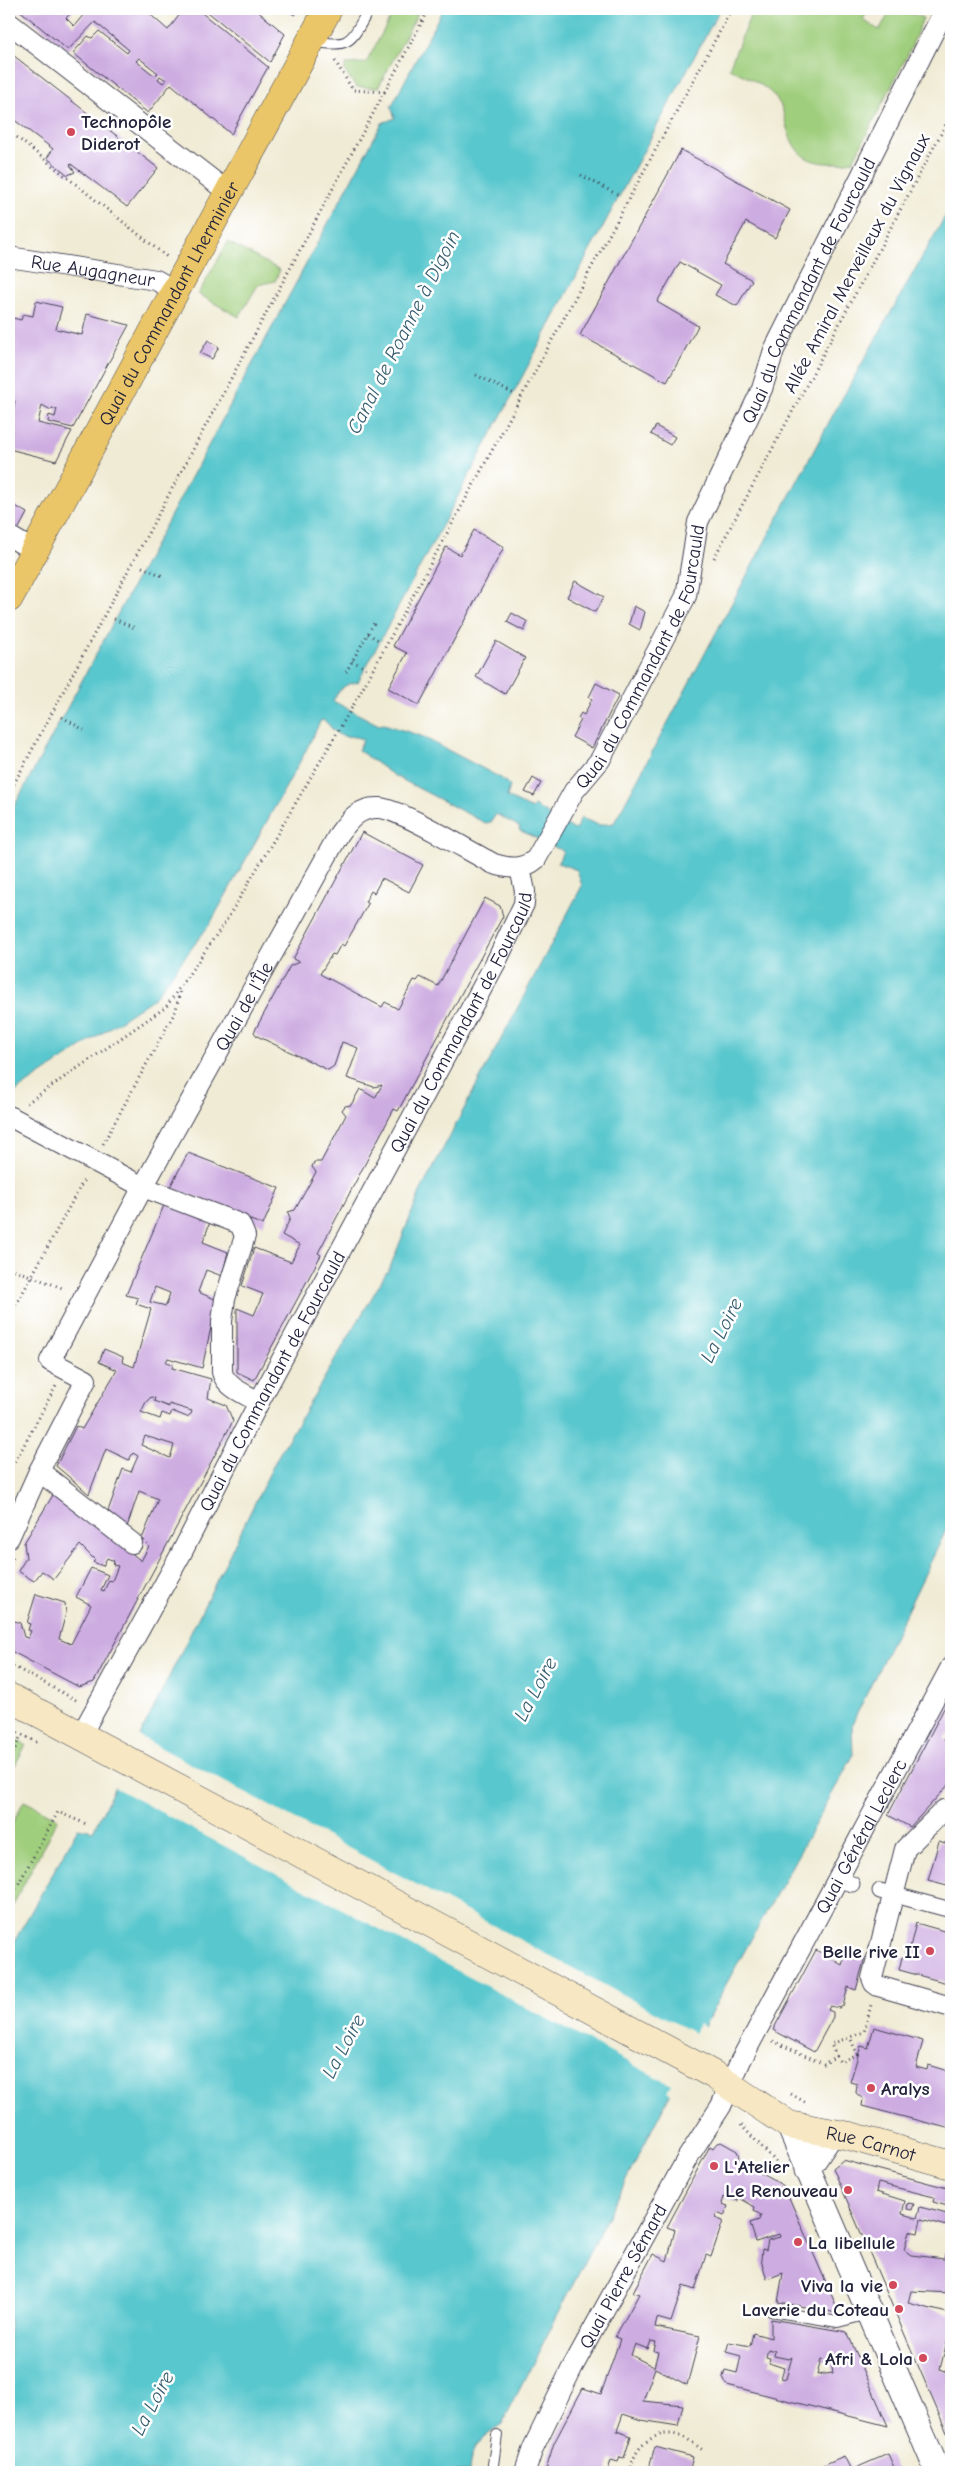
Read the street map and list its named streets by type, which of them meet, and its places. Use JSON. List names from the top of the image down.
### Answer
{
  "streets": {
    "main road": ["Quai du Commandant Lherminier", "Rue Carnot"],
    "street": [
      "Rue Augagneur",
      "Quai du Commandant de Fourcauld",
      "Quai de l'Île",
      "Quai Général Leclerc",
      "Quai Pierre Sémard"
    ],
    "path": ["Allée Amiral Merveilleux du Vignaux"]
  },
  "crossings": [
    ["Rue Augagneur", "Quai du Commandant Lherminier"],
    ["Quai du Commandant de Fourcauld", "Quai de l'Île"],
    ["Quai Général Leclerc", "Quai Pierre Sémard"]
  ],
  "water": ["Canal de Roanne à Digoin", "La Loire"],
  "places": [
    "Technopôle Diderot",
    "Belle rive II",
    "Aralys",
    "L'Atelier",
    "Le Renouveau",
    "La libellule",
    "Viva la vie",
    "Laverie du Coteau",
    "Afri & Lola"
  ]
}
